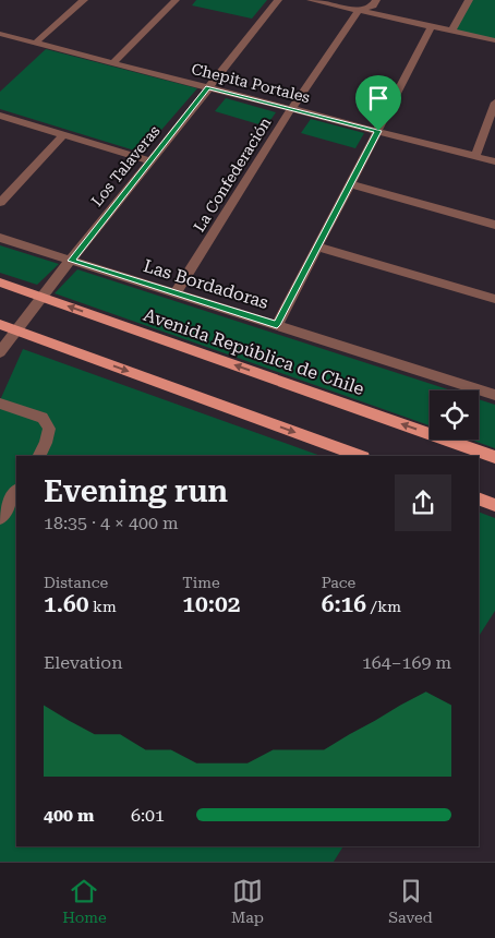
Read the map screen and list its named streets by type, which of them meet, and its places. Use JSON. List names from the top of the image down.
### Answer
{
  "streets": {
    "main road": ["Avenida República de Chile"],
    "street": [
      "Chepita Portales",
      "Los Talaveras",
      "La Confederación",
      "Las Bordadoras"
    ]
  },
  "crossings": [
    ["Chepita Portales", "Los Talaveras"],
    ["Chepita Portales", "La Confederación"],
    ["Los Talaveras", "Las Bordadoras"],
    ["Los Talaveras", "Avenida República de Chile"],
    ["La Confederación", "Las Bordadoras"]
  ],
  "page": {
    "heading": ["Evening run", "18:35 · 4 × 400 m"],
    "stats": [
      ["Distance", "1.60 km"],
      ["Time", "10:02"],
      ["Pace", "6:16 /km"]
    ],
    "chart": ["Elevation", "164–169 m"],
    "list": [
      {
        "name": "400 m",
        "note": "6:01"
      }
    ],
    "tabs": ["Home", "Map", "Saved"]
  }
}
